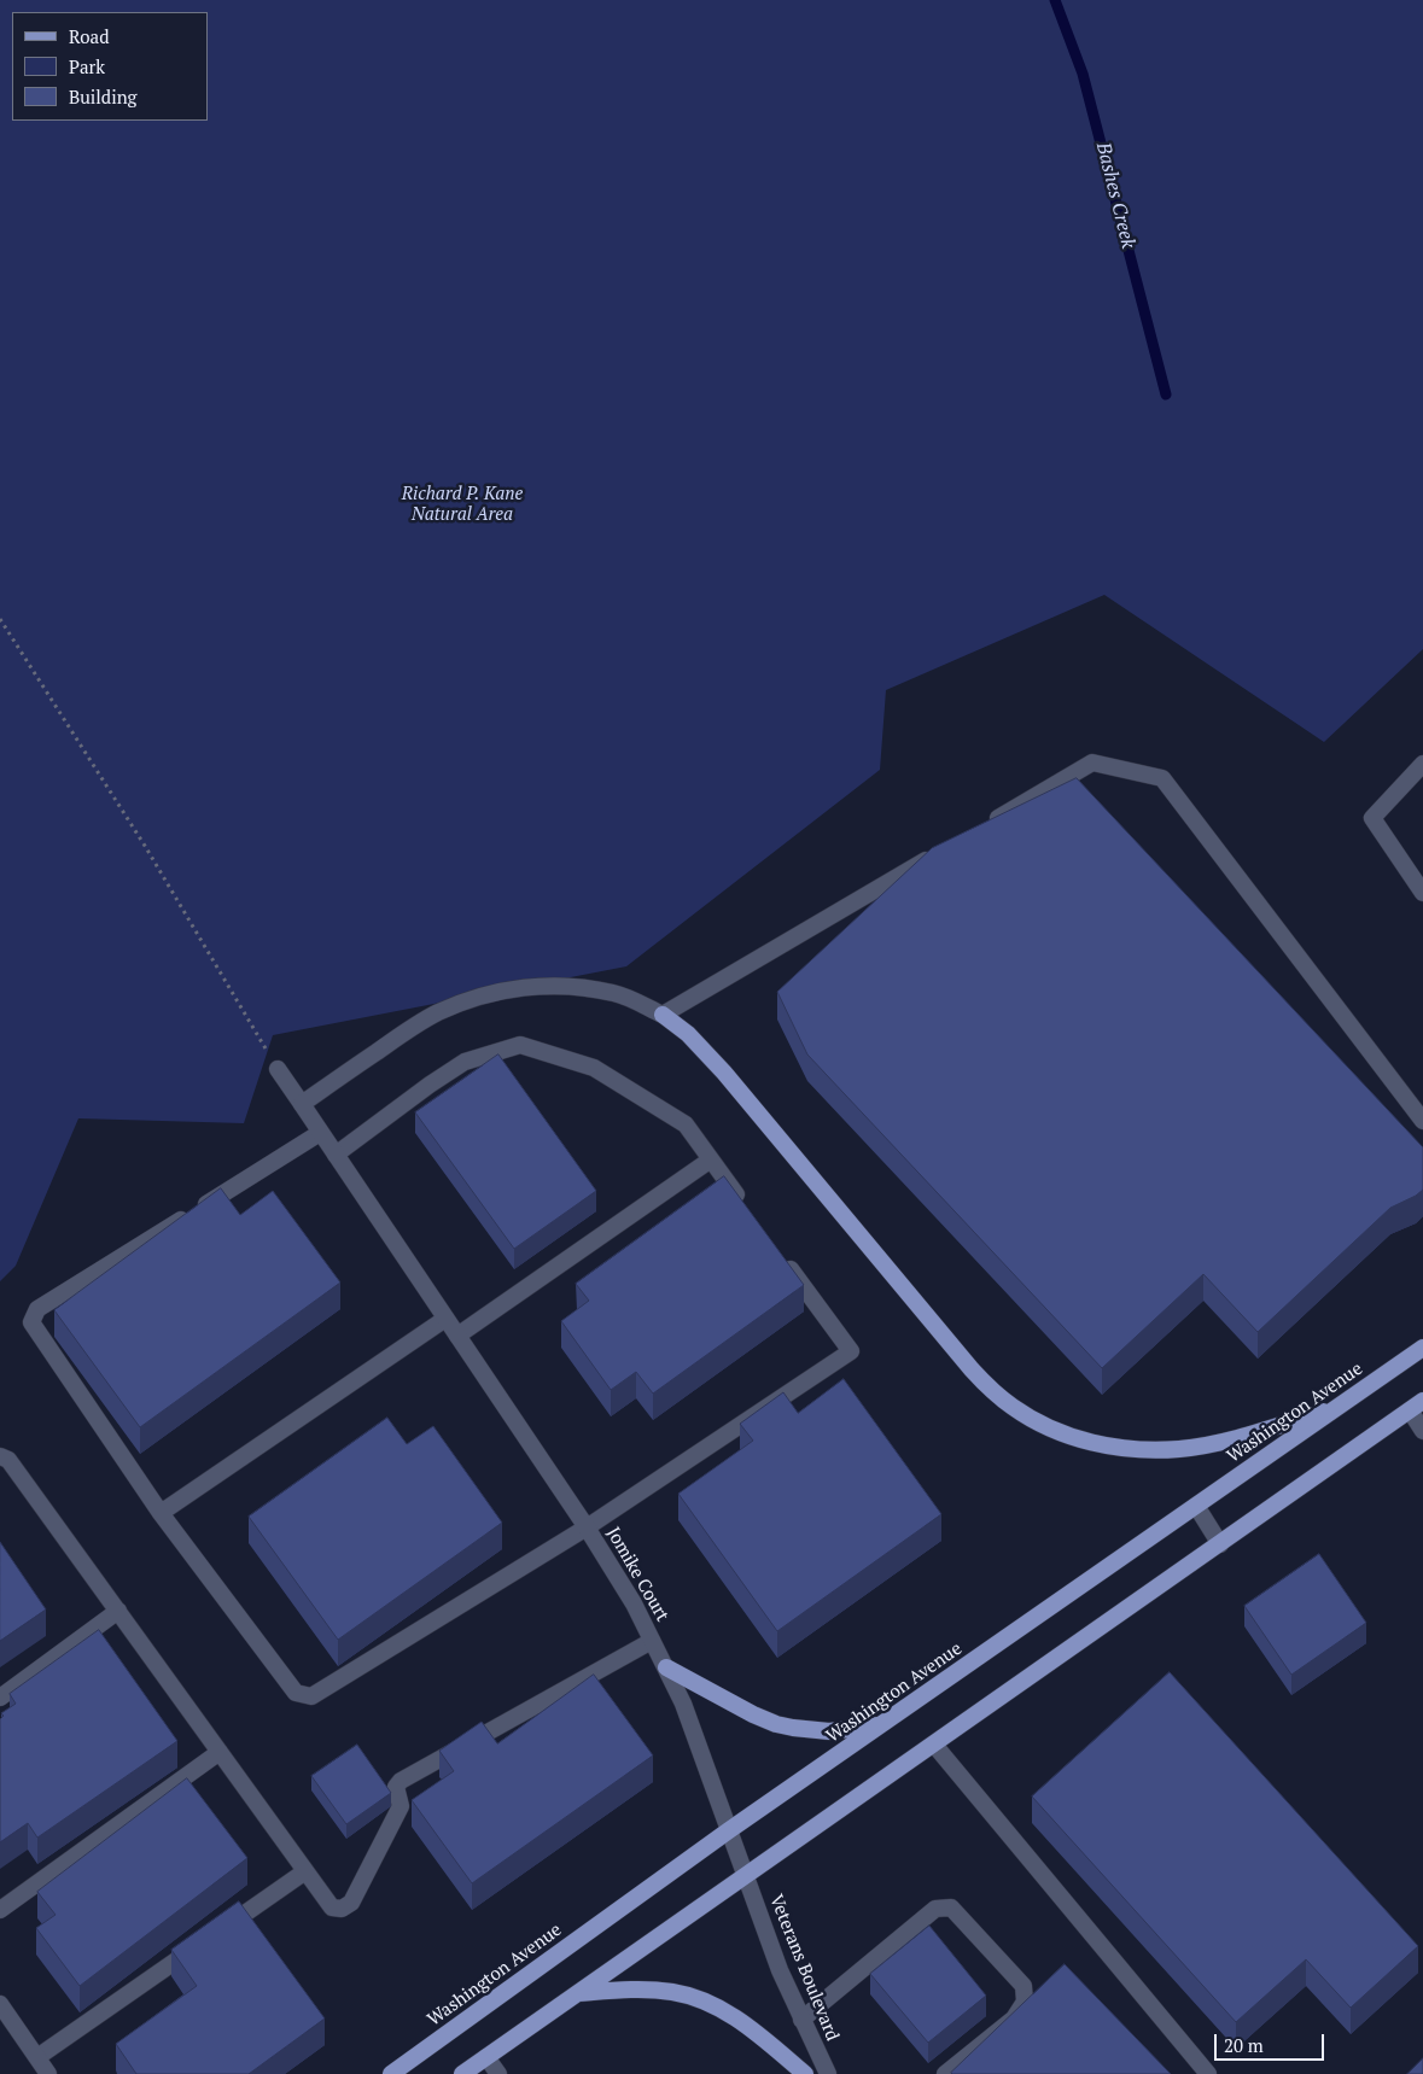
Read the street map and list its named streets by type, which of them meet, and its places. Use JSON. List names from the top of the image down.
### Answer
{
  "streets": {
    "main road": ["Washington Avenue"],
    "street": ["Jomike Court", "Veterans Boulevard"]
  },
  "crossings": [
    ["Washington Avenue", "Jomike Court"],
    ["Jomike Court", "Veterans Boulevard"]
  ],
  "water": ["Bashes Creek"],
  "parks": ["Richard P. Kane Natural Area"],
  "legend": ["Road", "Park", "Building"],
  "scale_bar": "20 m"
}
